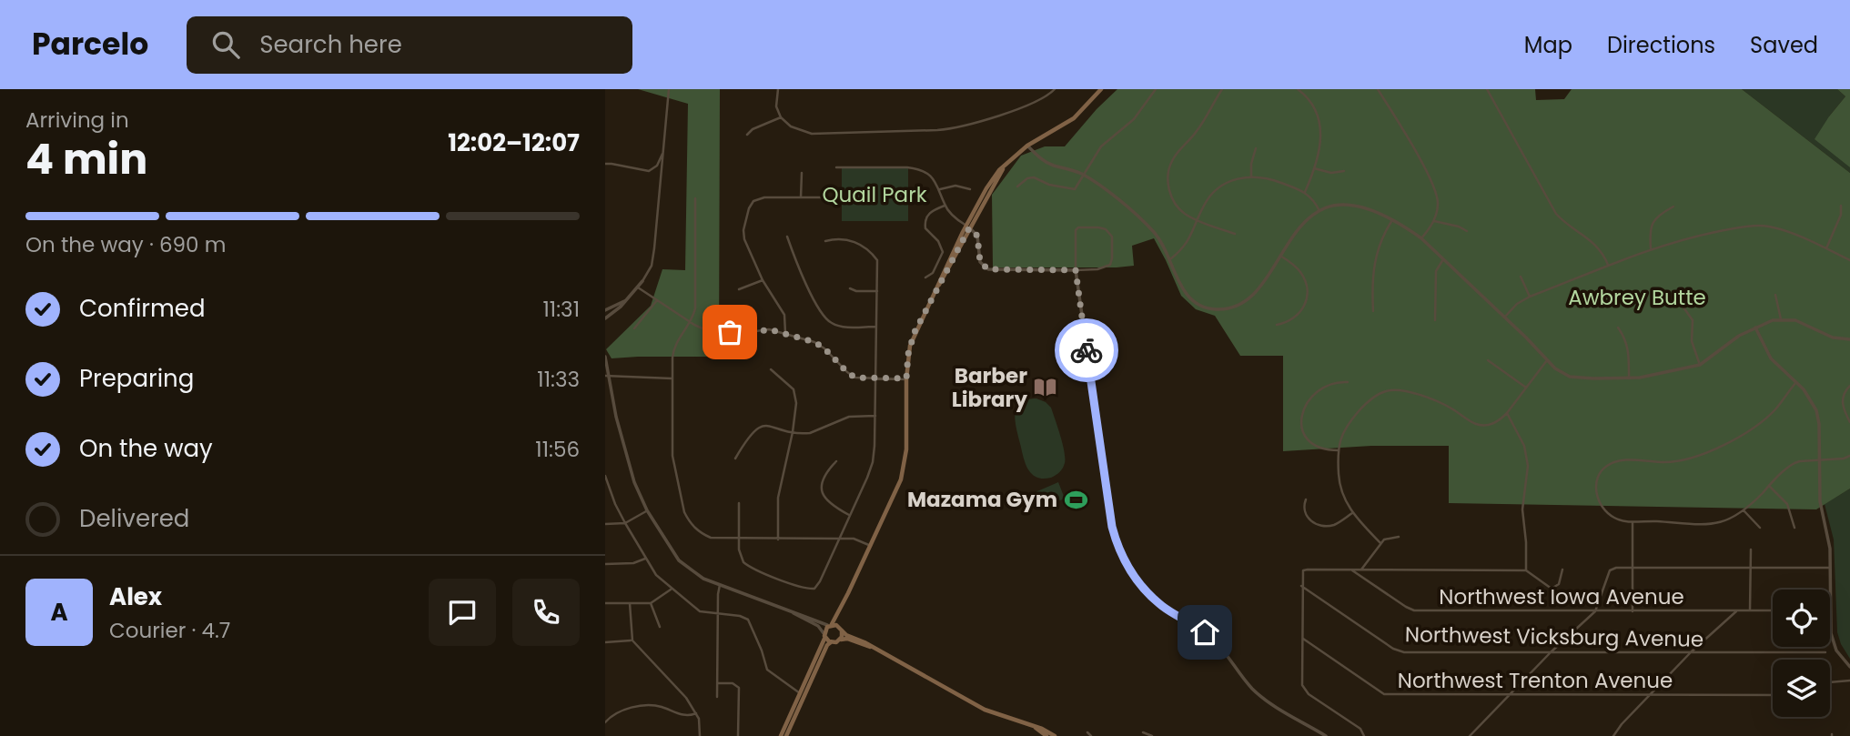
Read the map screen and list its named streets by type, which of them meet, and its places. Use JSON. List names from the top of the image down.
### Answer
{
  "streets": {
    "street": ["Northwest Iowa Avenue", "Northwest Vicksburg Avenue", "Northwest Trenton Avenue"]
  },
  "parks": ["Quail Park", "Awbrey Butte"],
  "places": {
    "library": ["Barber Library"],
    "sports": ["Mazama Gym"]
  },
  "page": {
    "header": "Parcelo",
    "search": "Search here",
    "nav": ["Map", "Directions", "Saved"],
    "heading": ["4 min", "Arriving in", "12:02–12:07"],
    "panel": ["Alex", "Courier · 4.7"],
    "bar": "On the way · 690 m",
    "list": [
      ["Confirmed", "11:31"],
      ["Preparing", "11:33"],
      ["On the way", "11:56"],
      "Delivered"
    ],
    "round": "A"
  }
}
